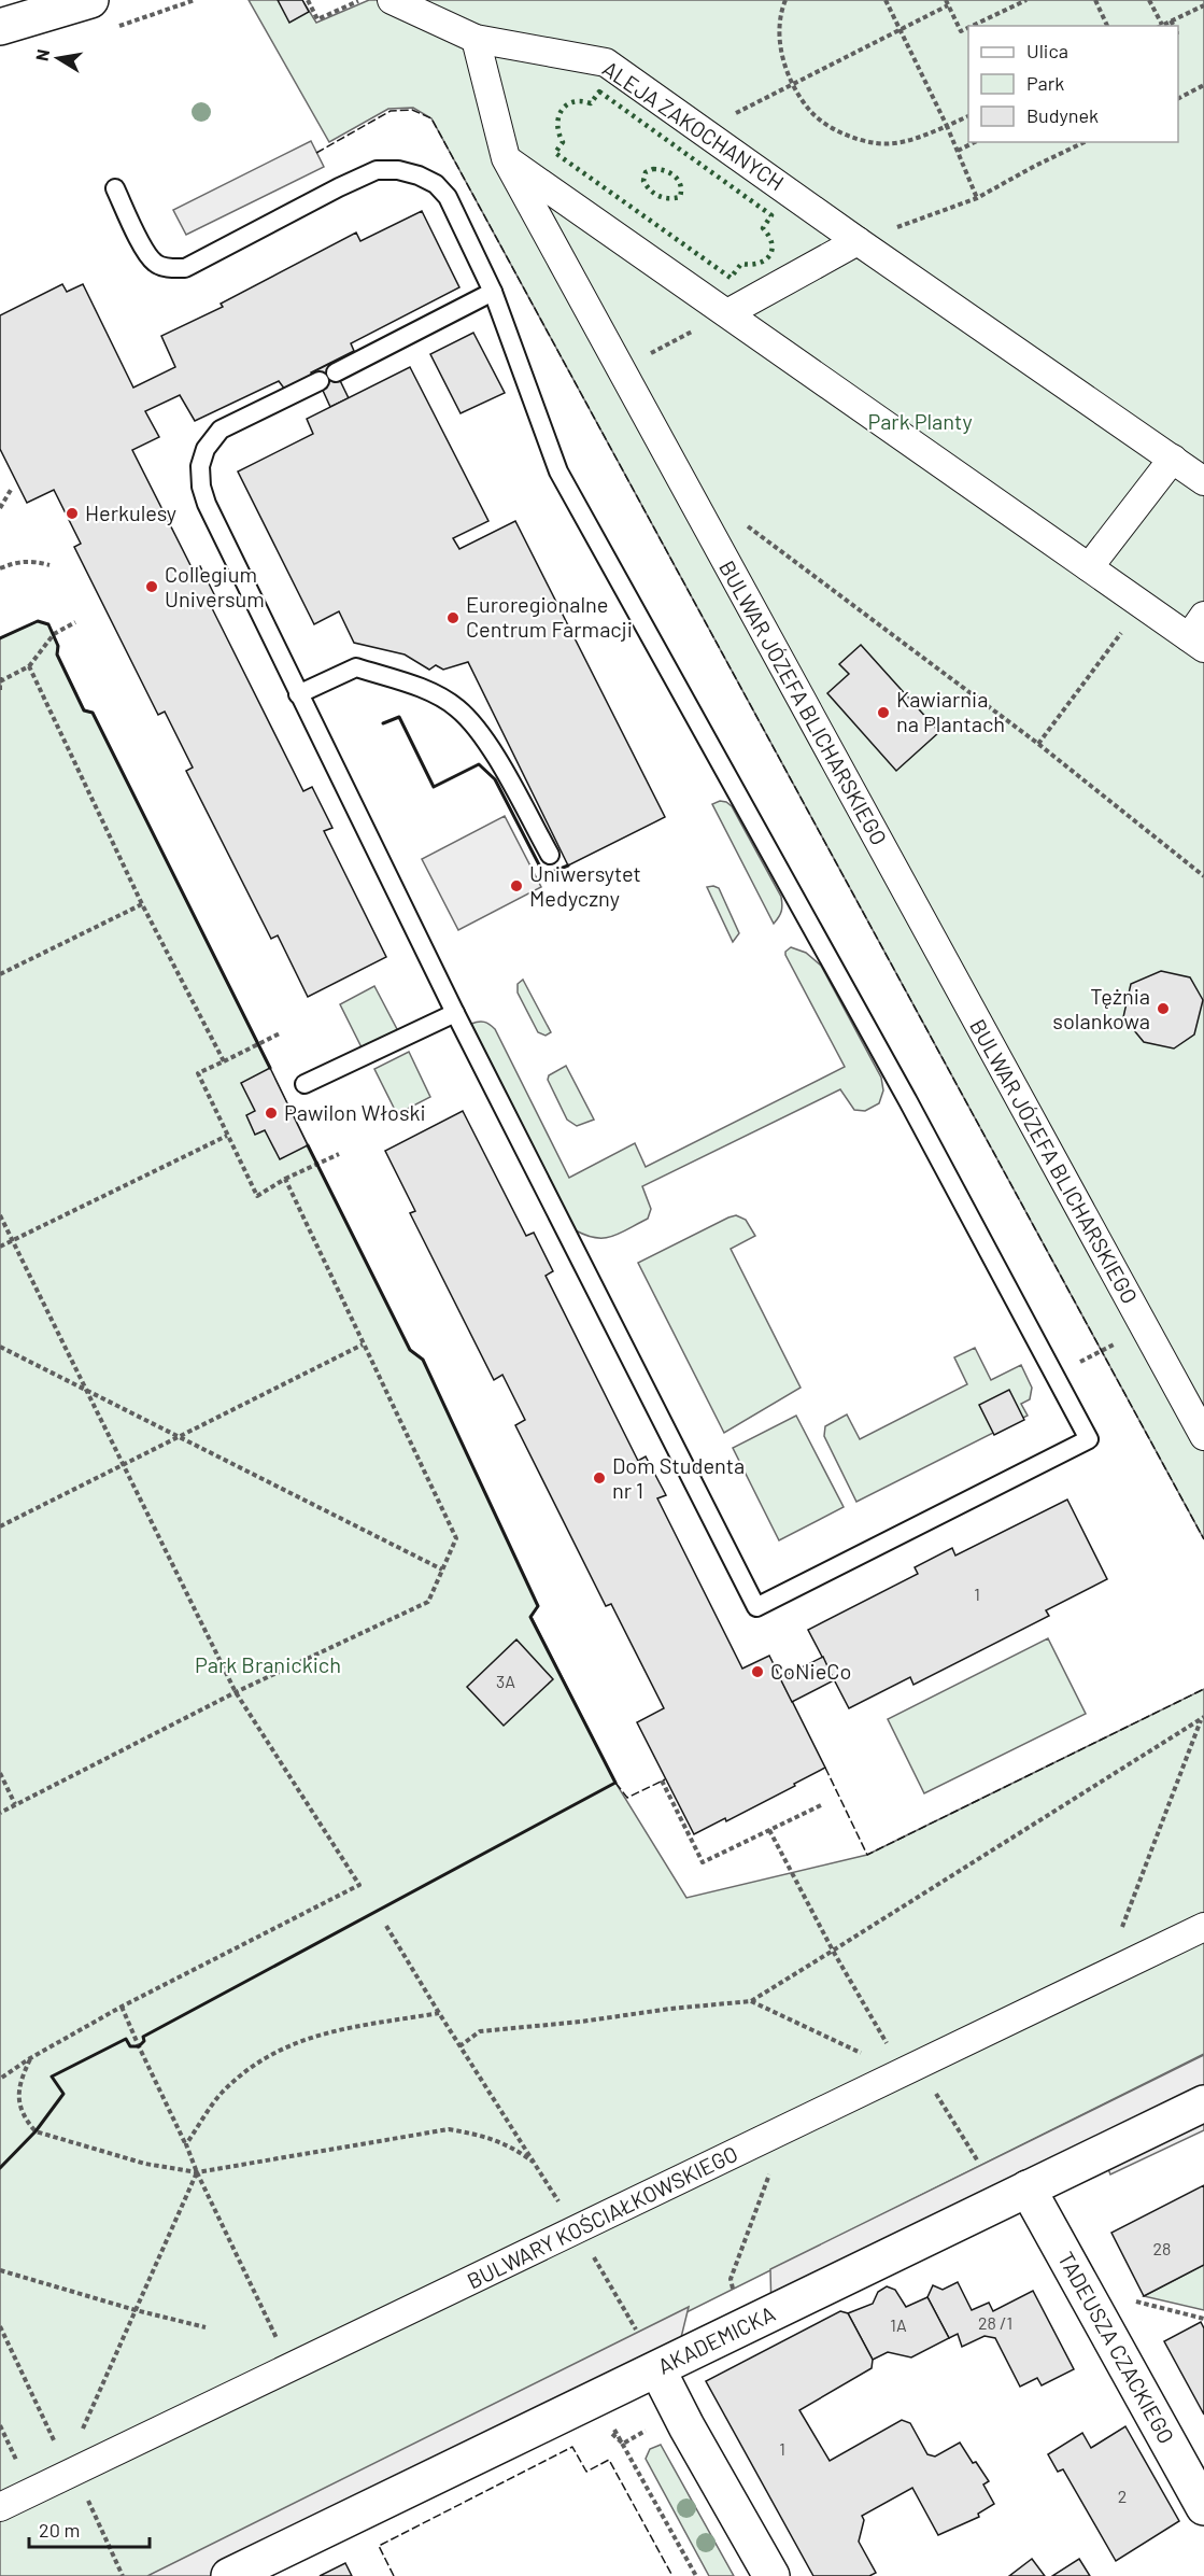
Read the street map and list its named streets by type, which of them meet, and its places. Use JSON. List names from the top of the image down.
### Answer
{
  "streets": {
    "street": [
      "ALEJA ZAKOCHANYCH",
      "BULWAR JÓZEFA BLICHARSKIEGO",
      "BULWARY KOŚCIAŁKOWSKIEGO",
      "AKADEMICKA",
      "TADEUSZA CZACKIEGO"
    ]
  },
  "crossings": [
    ["ALEJA ZAKOCHANYCH", "BULWAR JÓZEFA BLICHARSKIEGO"],
    ["AKADEMICKA", "TADEUSZA CZACKIEGO"]
  ],
  "parks": ["Park Planty", "Park Branickich"],
  "places": [
    "Herkulesy",
    "Collegium Universum",
    "Euroregionalne Centrum Farmacji",
    "Kawiarnia na Plantach",
    "Uniwersytet Medyczny",
    "Tężnia solankowa",
    "Pawilon Włoski",
    "Dom Studenta nr 1",
    "CoNieCo"
  ],
  "house_numbers": [
    "1",
    "3A",
    "28",
    "28 /1",
    "1A",
    "1",
    "2"
  ],
  "legend": ["Ulica", "Park", "Budynek"],
  "scale_bar": "20 m",
  "north": "left"
}
